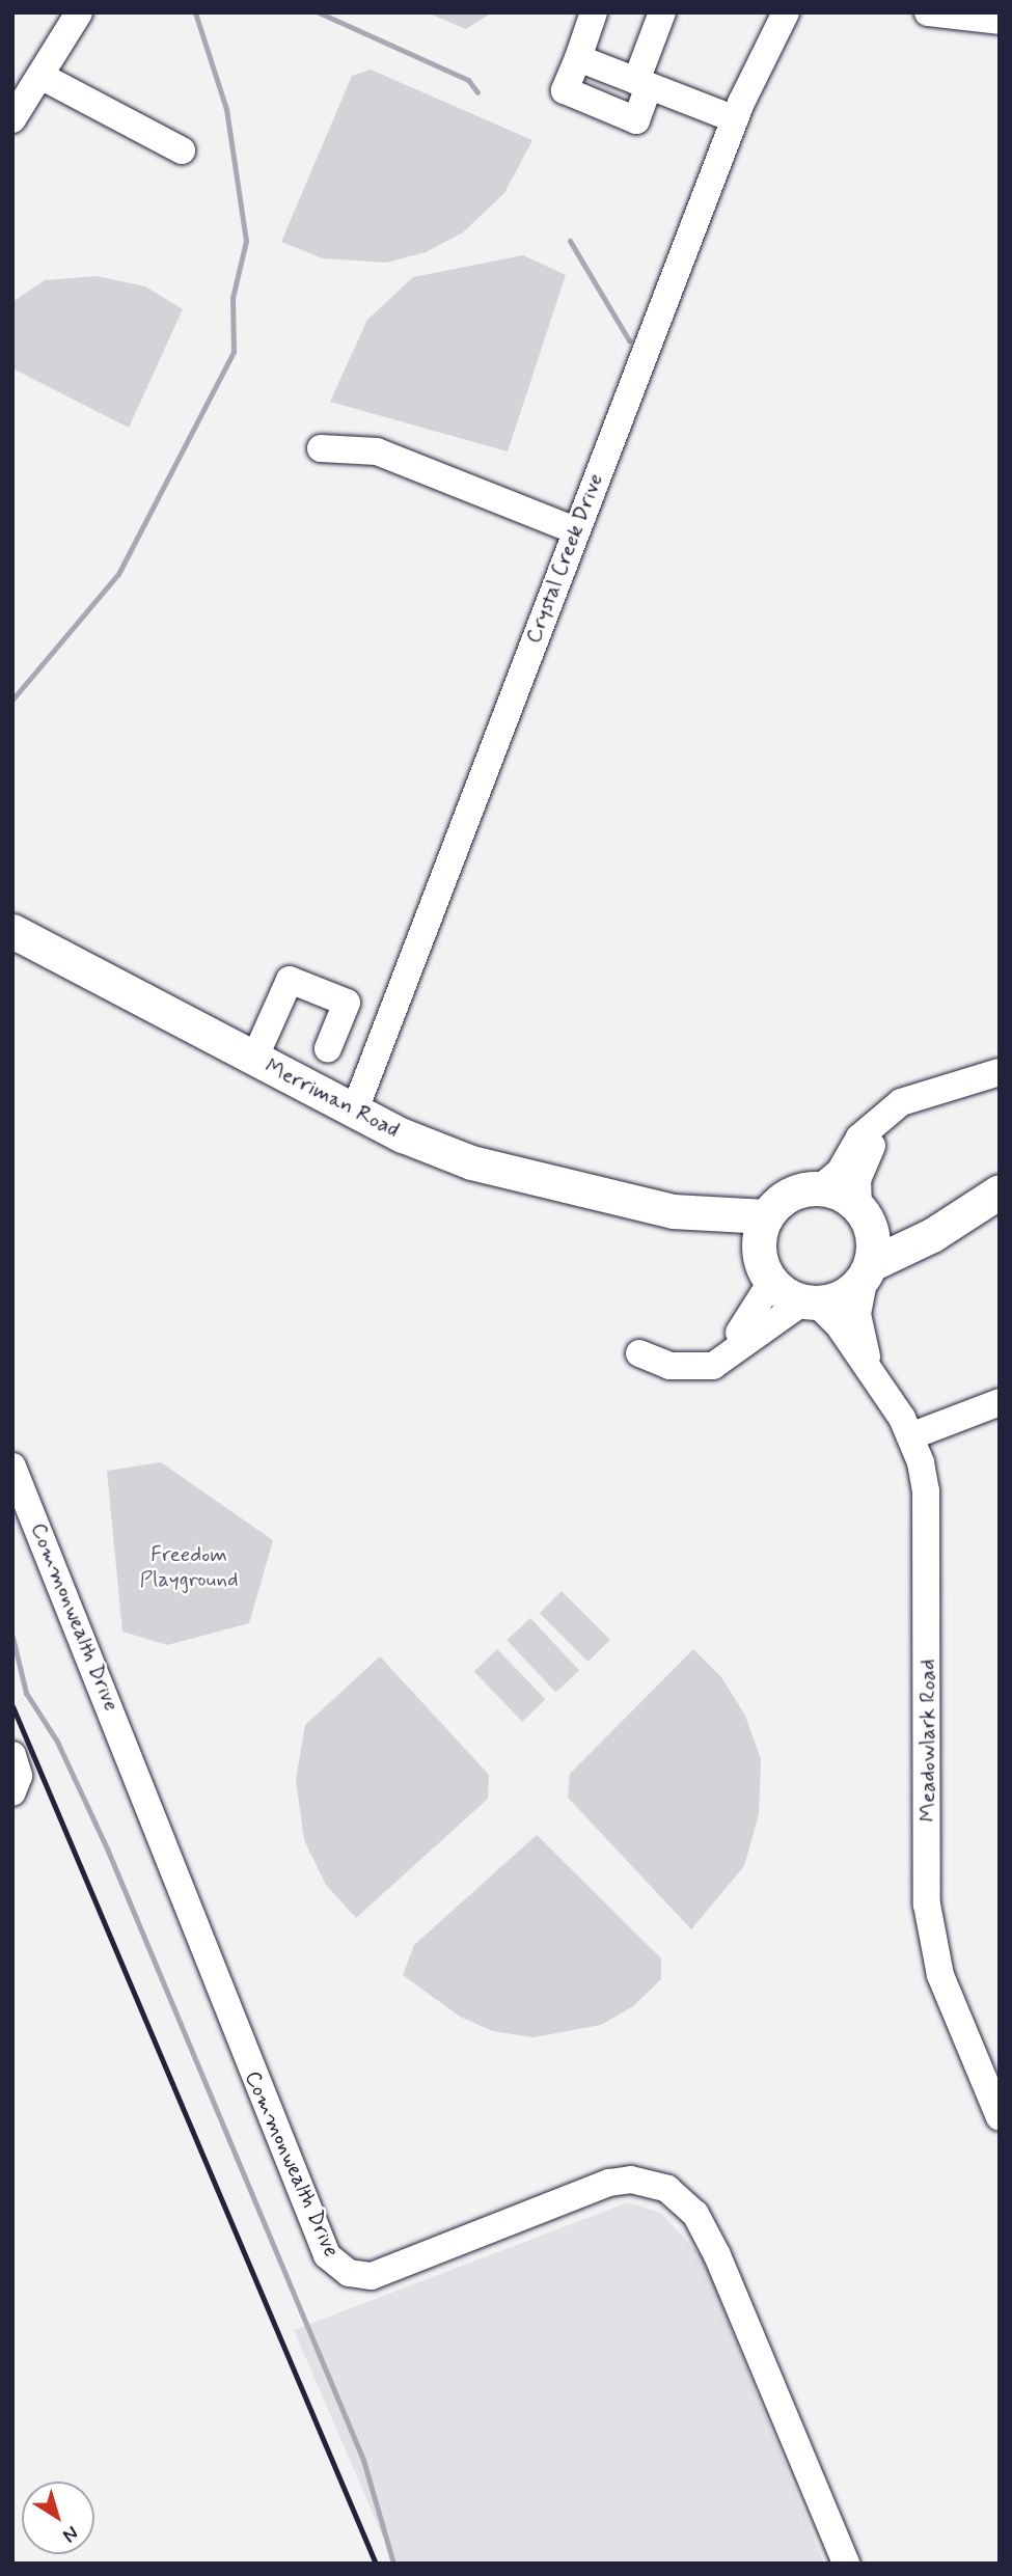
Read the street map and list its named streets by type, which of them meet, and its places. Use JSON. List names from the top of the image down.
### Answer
{
  "streets": {
    "main road": ["Merriman Road"],
    "street": ["Crystal Creek Drive", "Commonwealth Drive", "Meadowlark Road"]
  },
  "crossings": [
    ["Crystal Creek Drive", "Merriman Road"],
    ["Merriman Road", "Meadowlark Road"]
  ],
  "parks": ["Freedom Playground"],
  "north": "bottom right"
}
